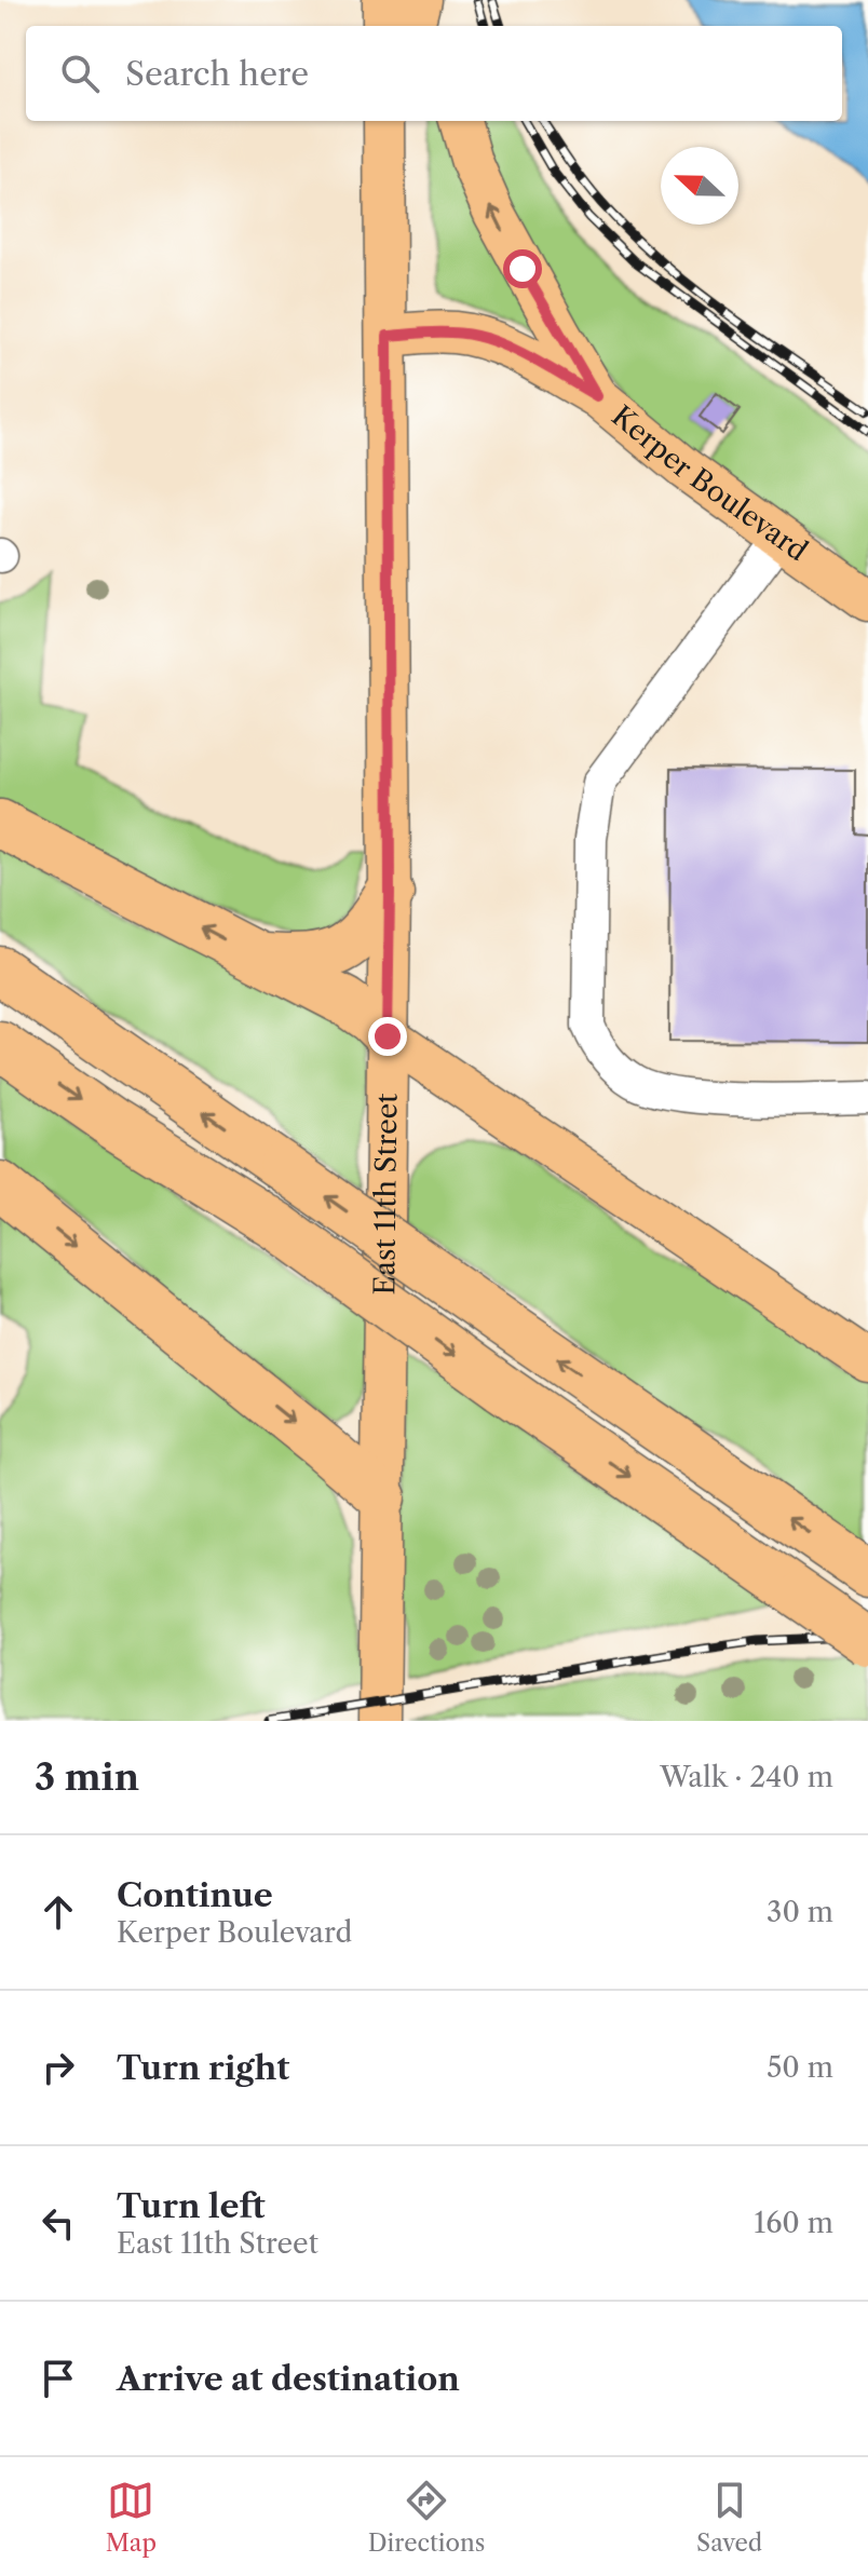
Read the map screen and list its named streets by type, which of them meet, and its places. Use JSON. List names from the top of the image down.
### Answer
{
  "streets": {
    "main road": ["Kerper Boulevard", "East 11th Street"]
  },
  "one_way": ["Kerper Boulevard"],
  "north": "left",
  "page": {
    "search": "Search here",
    "heading": ["3 min", "Walk · 240 m"],
    "list": [
      ["Continue", "Kerper Boulevard", "30 m"],
      ["Turn right", "50 m"],
      ["Turn left", "East 11th Street", "160 m"],
      "Arrive at destination"
    ],
    "nav": ["Map", "Directions", "Saved"]
  }
}
